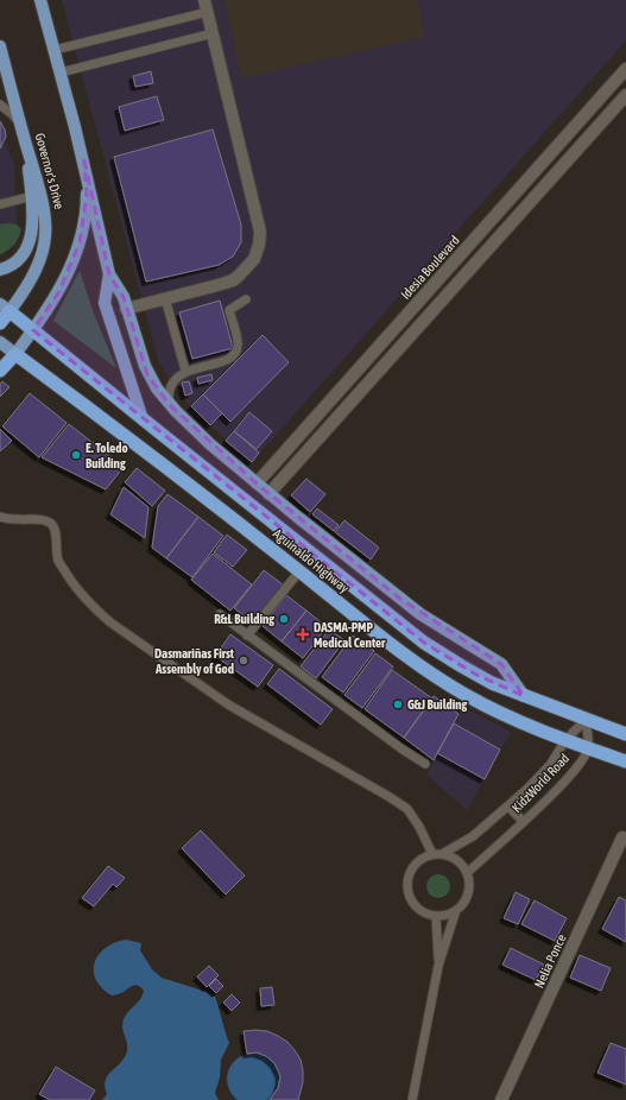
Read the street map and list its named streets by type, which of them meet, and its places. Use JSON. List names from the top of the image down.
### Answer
{
  "streets": {
    "highway": ["Governor's Drive", "Aguinaldo Highway"],
    "street": ["Idesia Boulevard", "Nelia Ponce"],
    "lane": ["KidzWorld Road"]
  },
  "crossings": [
    ["Governor's Drive", "Aguinaldo Highway"],
    ["Idesia Boulevard", "Aguinaldo Highway"],
    ["Aguinaldo Highway", "KidzWorld Road"]
  ],
  "places": {
    "other": [
      "E. Toledo Building",
      "R&L Building",
      "Dasmariñas First Assembly of God",
      "G&J Building"
    ],
    "health": ["DASMA-PMP Medical Center"]
  }
}
